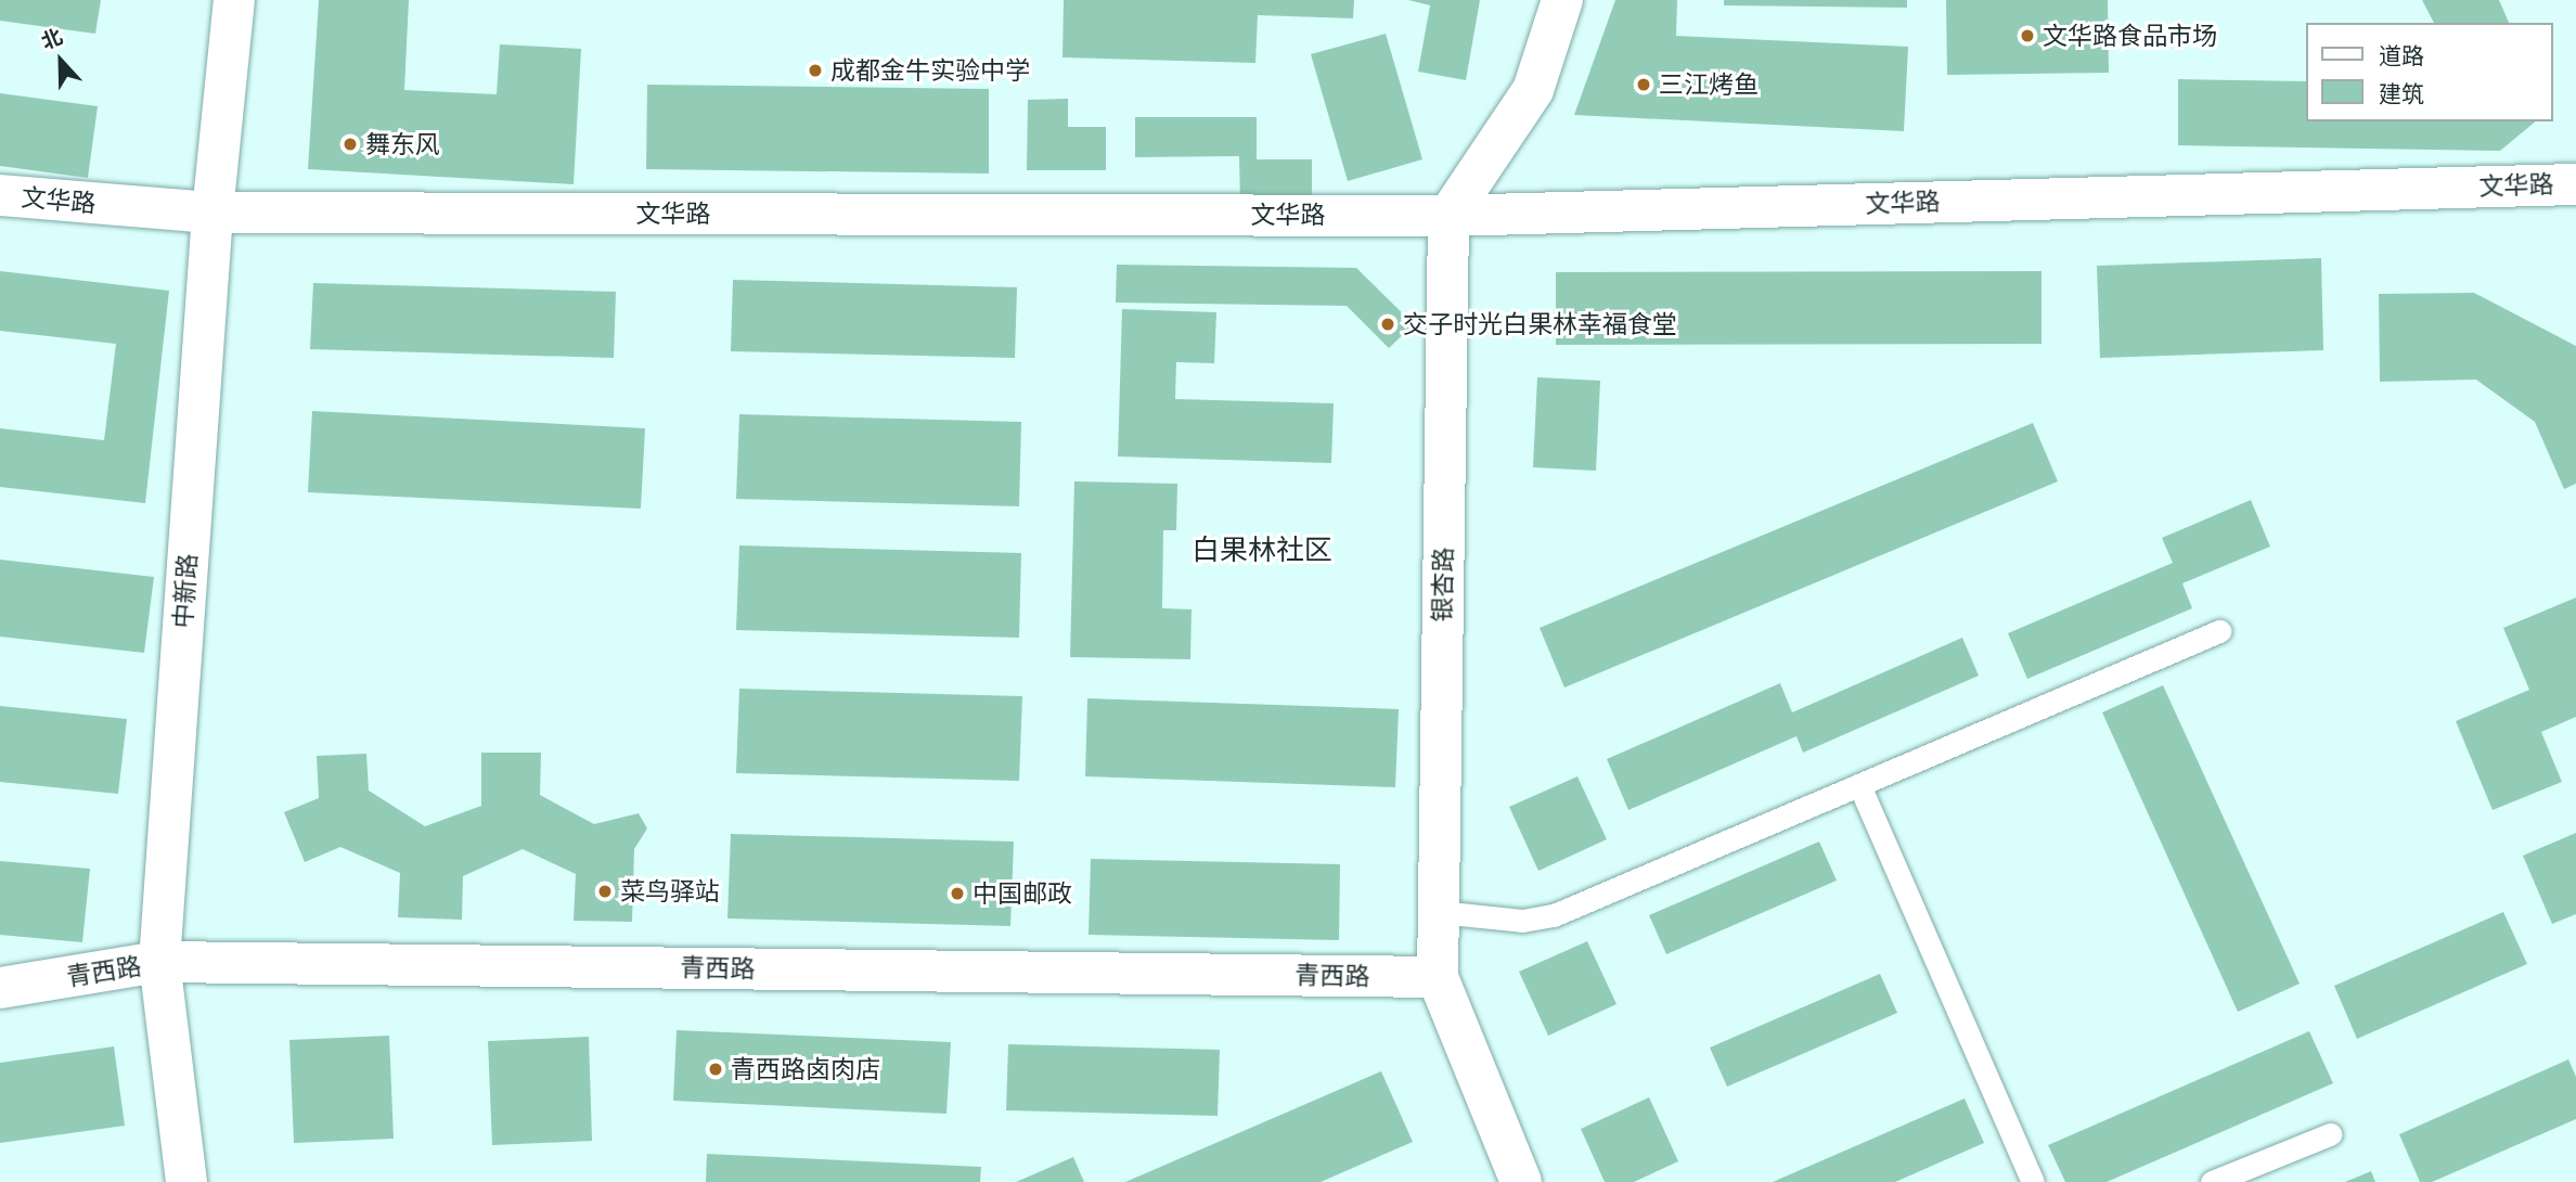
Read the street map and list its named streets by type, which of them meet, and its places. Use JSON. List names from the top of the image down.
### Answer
{
  "streets": {
    "street": [
      "文华路",
      "银杏路",
      "中新路",
      "青西路"
    ]
  },
  "crossings": [
    ["文华路", "银杏路"],
    ["文华路", "中新路"],
    ["银杏路", "青西路"],
    ["中新路", "青西路"]
  ],
  "districts": ["白果林社区"],
  "places": [
    "文华路食品市场",
    "成都金牛实验中学",
    "三江烤鱼",
    "舞东风",
    "交子时光白果林幸福食堂",
    "菜鸟驿站",
    "中国邮政",
    "青西路卤肉店"
  ],
  "legend": ["道路", "建筑"],
  "north": "top"
}
